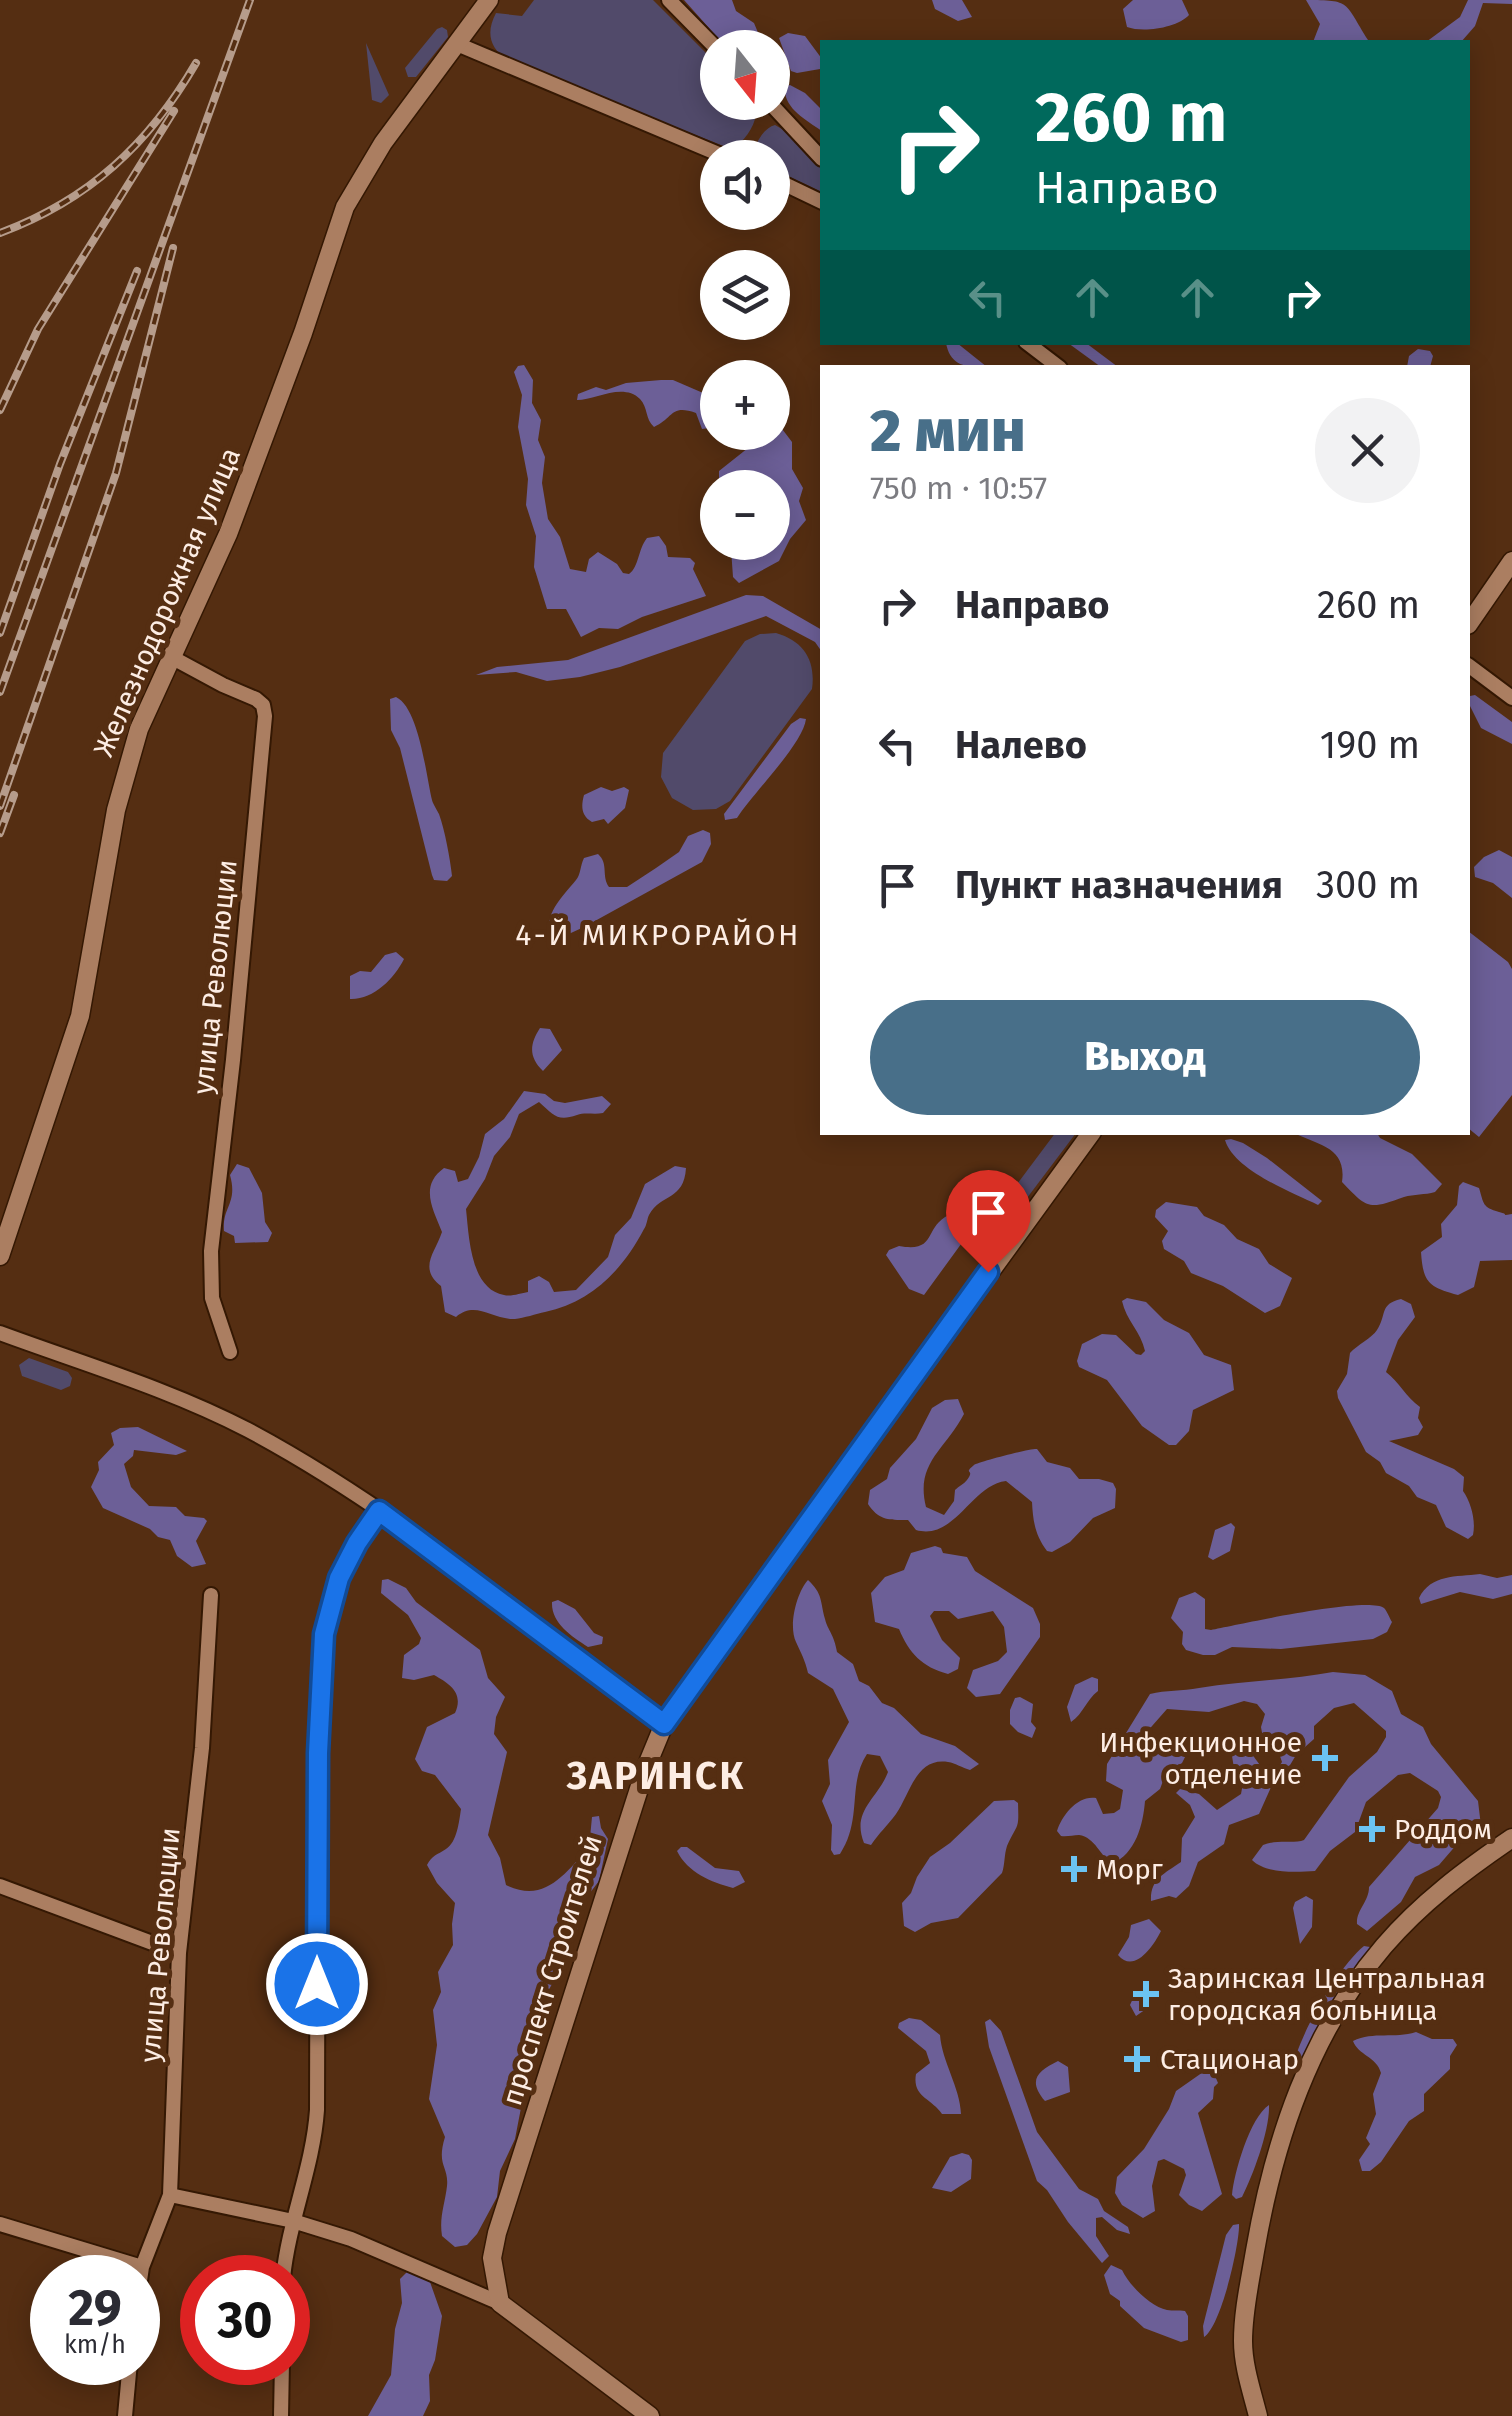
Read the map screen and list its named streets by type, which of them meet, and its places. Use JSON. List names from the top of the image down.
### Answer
{
  "streets": {
    "street": ["Железнодорожная улица", "улица Революции", "проспект Строителей"]
  },
  "crossings": [
    ["Железнодорожная улица", "улица Революции"]
  ],
  "districts": ["4-Й МИКРОРАЙОН", "ЗАРИНСК"],
  "places": {
    "health": [
      "Инфекционное отделение",
      "Роддом",
      "Морг",
      "Заринская Центральная городская больница",
      "Стационар"
    ]
  },
  "north": "bottom",
  "page": {
    "map_buttons": ["+", "−"],
    "turn": ["260 m", "Направо"],
    "heading": ["2 мин", "750 m · 10:57"],
    "list": [
      {
        "name": "Направо",
        "value": "260 m"
      },
      {
        "name": "Налево",
        "value": "190 m"
      },
      {
        "name": "Пункт назначения",
        "value": "300 m"
      }
    ],
    "buttons": "Выход",
    "speed": "29 km/h",
    "limit": "30"
  }
}
